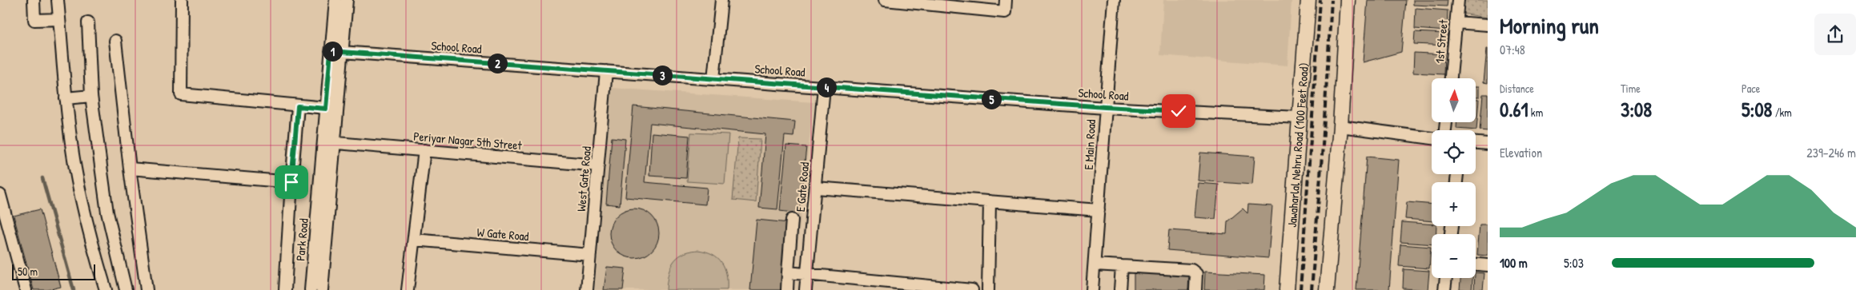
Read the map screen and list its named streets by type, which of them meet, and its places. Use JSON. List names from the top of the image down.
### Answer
{
  "streets": {
    "main road": ["Jawaharlal Nehru Road (100 Feet Road)"],
    "street": [
      "1st Street",
      "School Road",
      "Periyar Nagar 5th Street",
      "E Main Road",
      "West Gate Road",
      "E Gate Road",
      "W Gate Road",
      "Park Road"
    ]
  },
  "crossings": [
    ["School Road", "E Main Road"],
    ["School Road", "Jawaharlal Nehru Road (100 Feet Road)"],
    ["School Road", "West Gate Road"],
    ["School Road", "E Gate Road"],
    ["School Road", "Park Road"],
    ["Periyar Nagar 5th Street", "West Gate Road"],
    ["Periyar Nagar 5th Street", "Park Road"],
    ["West Gate Road", "W Gate Road"]
  ],
  "scale_bar": "50 m",
  "north": "top",
  "page": {
    "heading": ["Morning run", "07:48"],
    "pins": [
      "1",
      "2",
      "3",
      "4",
      "5"
    ],
    "stats": [
      ["Distance", "0.61 km"],
      ["Time", "3:08"],
      ["Pace", "5:08 /km"]
    ],
    "map_buttons": ["+", "−"],
    "chart": ["Elevation", "239–246 m"],
    "list": [
      {
        "name": "100 m",
        "note": "5:03"
      }
    ],
    "scale": "50 m"
  }
}
